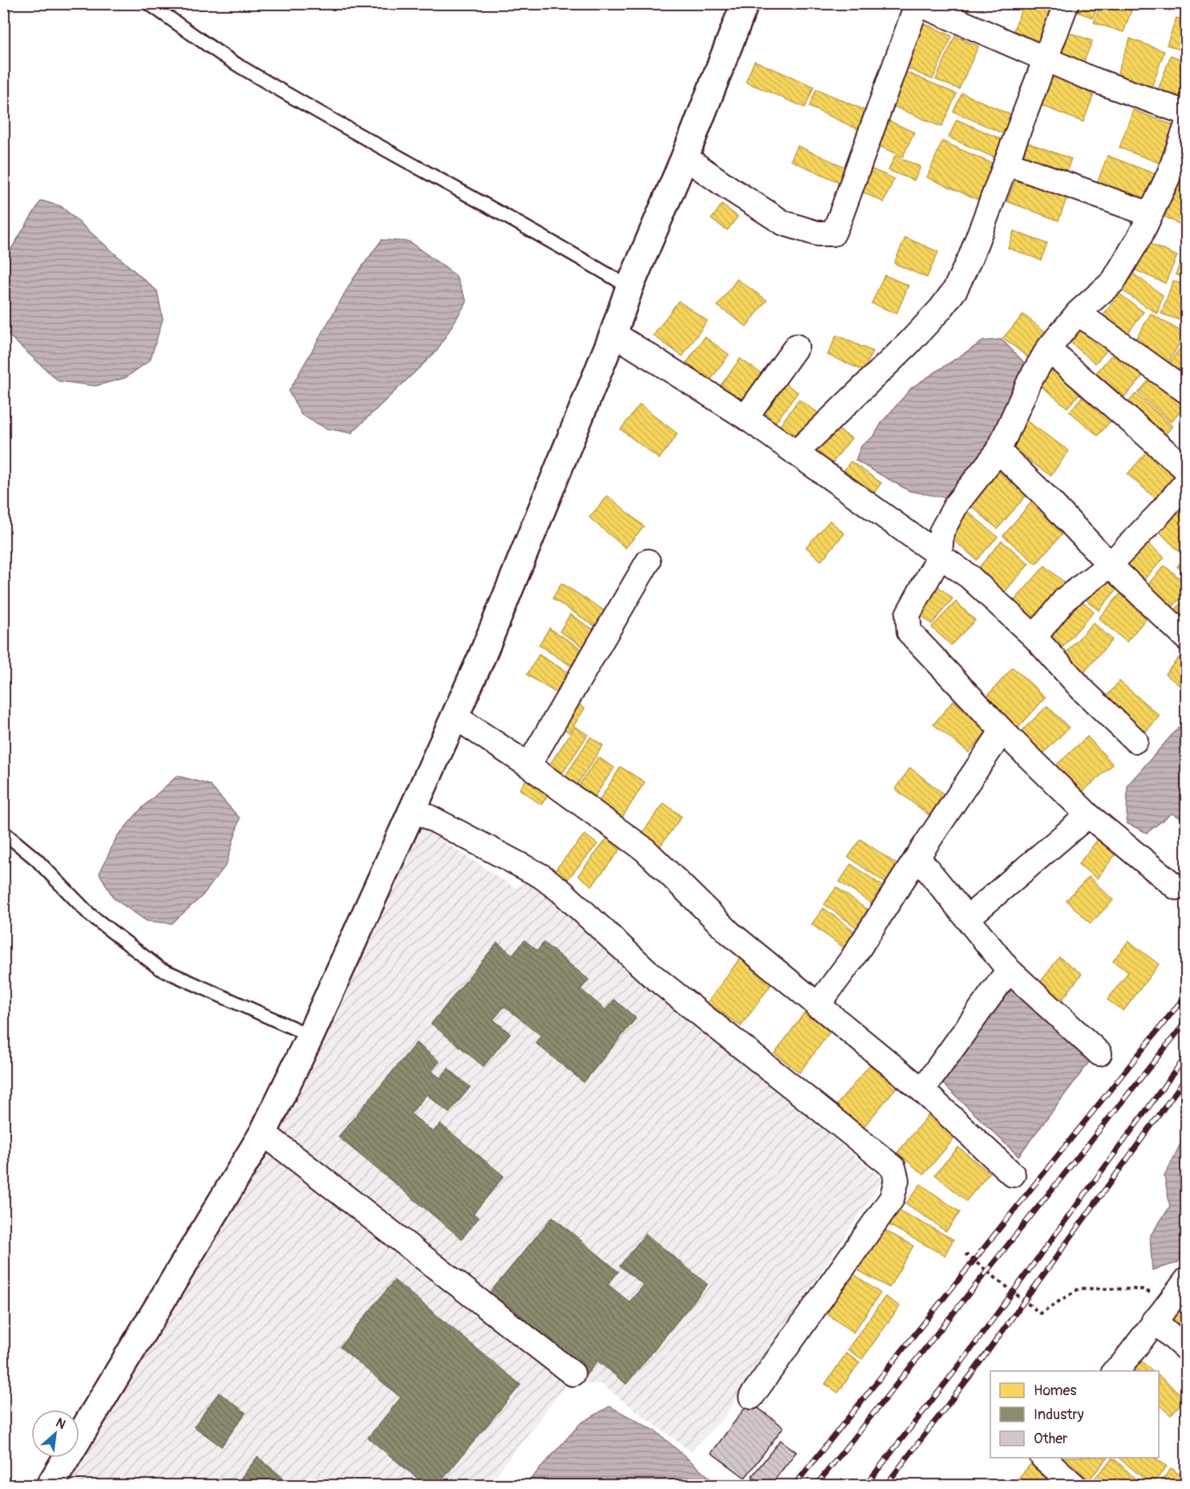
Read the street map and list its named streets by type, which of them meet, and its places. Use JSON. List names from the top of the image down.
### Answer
{
  "legend": ["Homes", "Industry", "Other"],
  "north": "top right"
}
